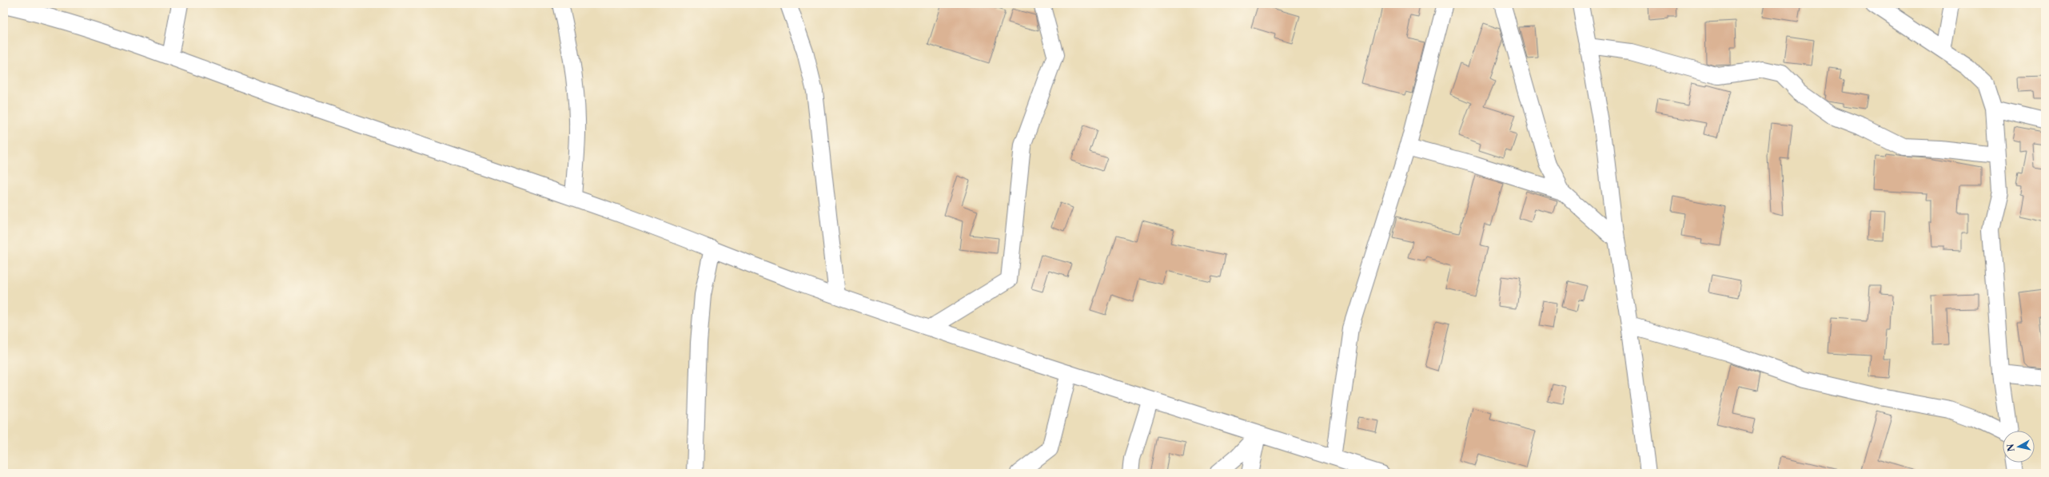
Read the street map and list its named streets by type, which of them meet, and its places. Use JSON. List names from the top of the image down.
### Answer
{
  "north": "left"
}
